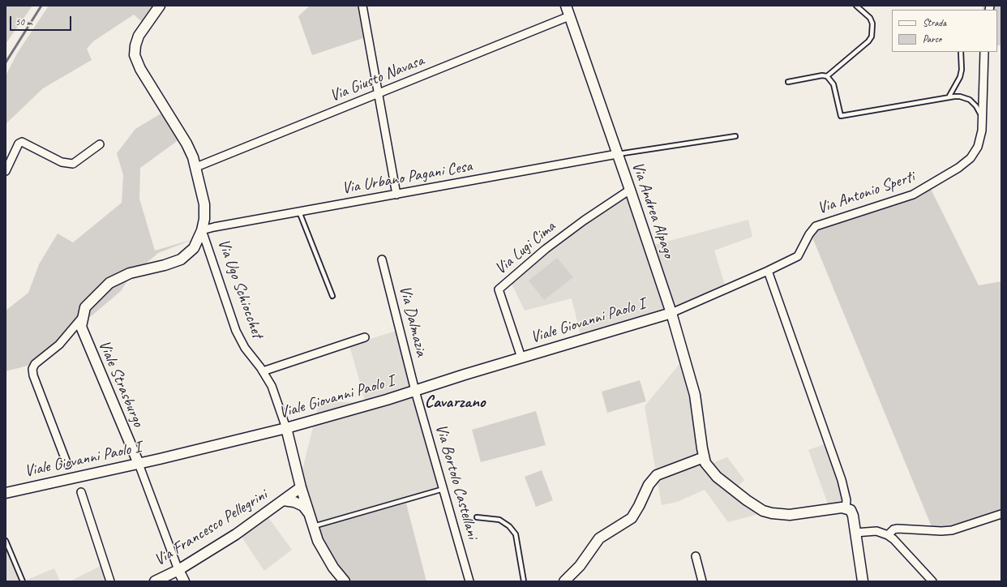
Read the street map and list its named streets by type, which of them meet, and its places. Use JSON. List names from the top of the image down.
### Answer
{
  "streets": {
    "street": [
      "Via Giusto Navasa",
      "Via Urbano Pagani Cesa",
      "Via Antonio Sperti",
      "Via Andrea Alpago",
      "Via Lugi Cima",
      "Via Ugo Schiocchet",
      "Via Dalmazia",
      "Viale Giovanni Paolo I",
      "Viale Strasburgo",
      "Via Bortolo Castellani",
      "Via Francesco Pellegrini"
    ]
  },
  "crossings": [
    ["Via Giusto Navasa", "Via Andrea Alpago"],
    ["Via Urbano Pagani Cesa", "Via Andrea Alpago"],
    ["Via Urbano Pagani Cesa", "Via Ugo Schiocchet"],
    ["Via Antonio Sperti", "Via Andrea Alpago"],
    ["Via Antonio Sperti", "Viale Giovanni Paolo I"],
    ["Via Andrea Alpago", "Via Lugi Cima"],
    ["Via Andrea Alpago", "Viale Giovanni Paolo I"],
    ["Via Lugi Cima", "Viale Giovanni Paolo I"],
    ["Via Ugo Schiocchet", "Viale Giovanni Paolo I"],
    ["Via Dalmazia", "Viale Giovanni Paolo I"],
    ["Via Dalmazia", "Via Bortolo Castellani"],
    ["Viale Giovanni Paolo I", "Viale Strasburgo"],
    ["Viale Giovanni Paolo I", "Via Bortolo Castellani"],
    ["Viale Strasburgo", "Via Francesco Pellegrini"]
  ],
  "districts": ["Cavarzano"],
  "legend": ["Strada", "Parco"],
  "scale_bar": "50 m"
}
